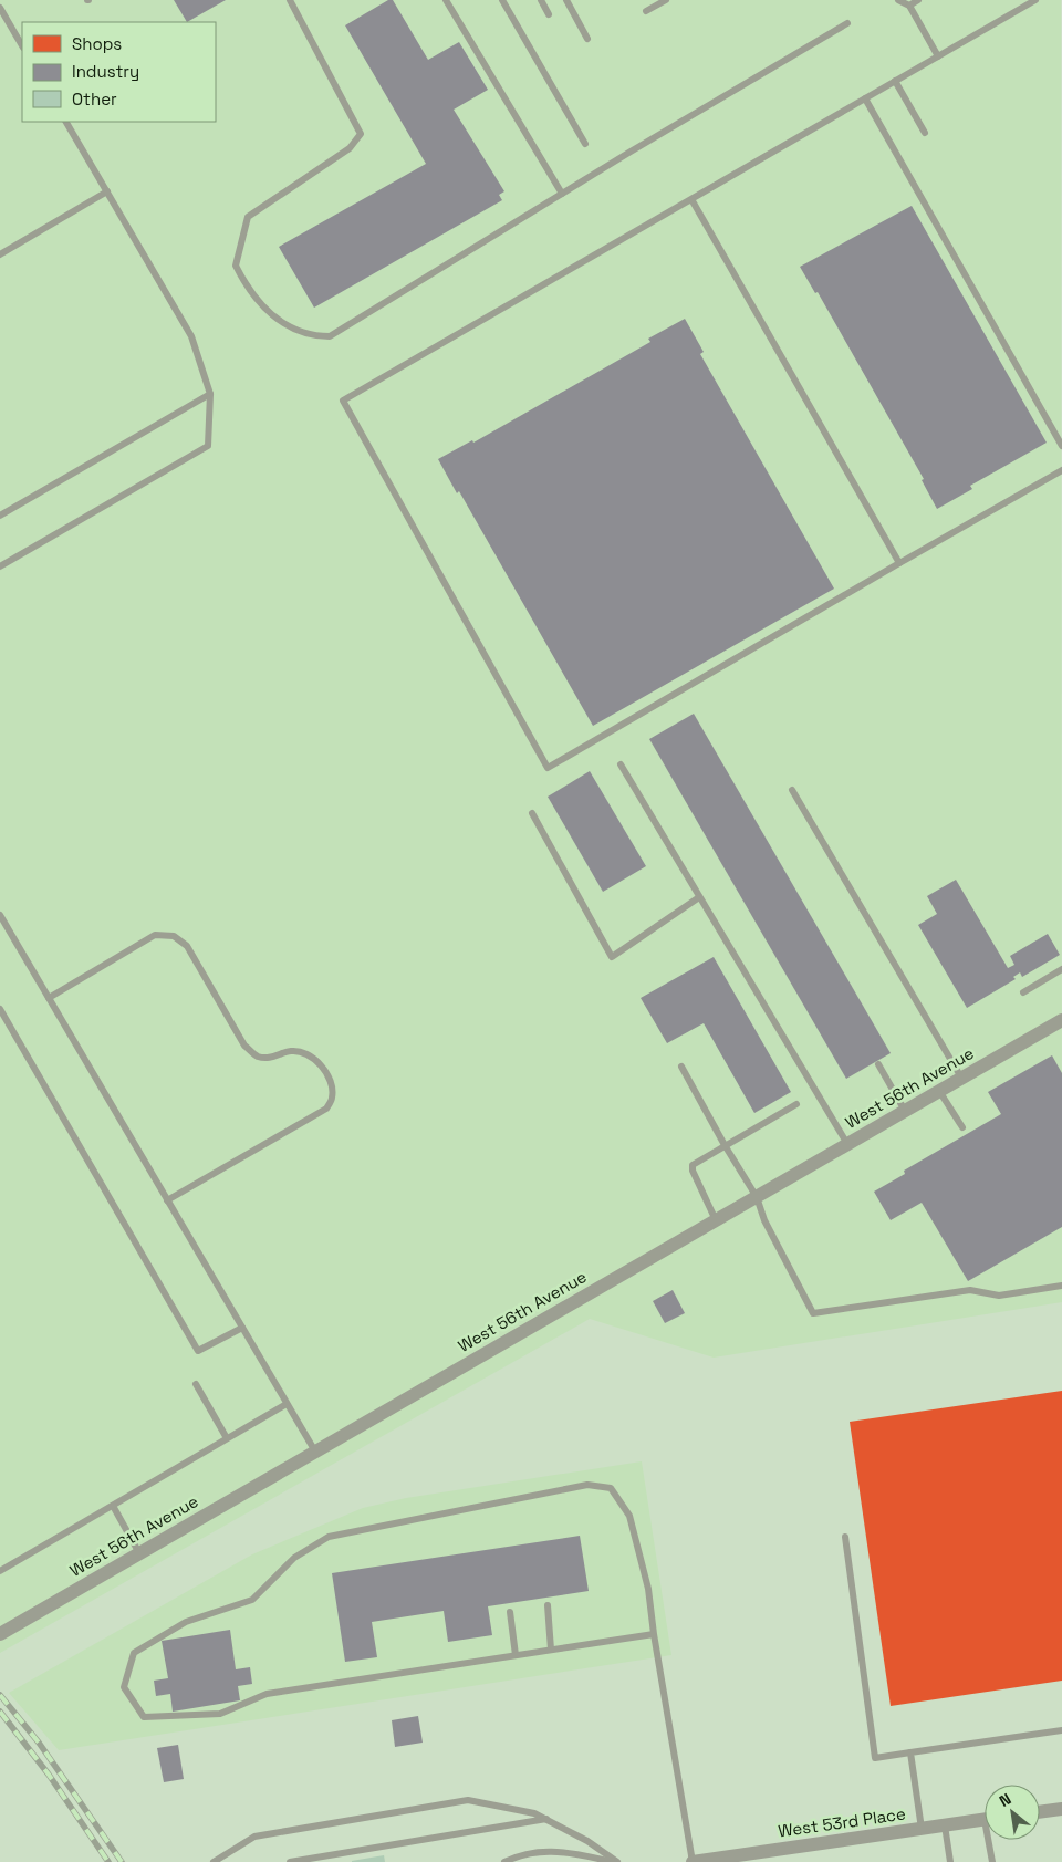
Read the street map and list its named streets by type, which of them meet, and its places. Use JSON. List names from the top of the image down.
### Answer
{
  "streets": {
    "street": ["West 56th Avenue", "West 53rd Place"]
  },
  "legend": ["Shops", "Industry", "Other"],
  "north": "top left"
}
